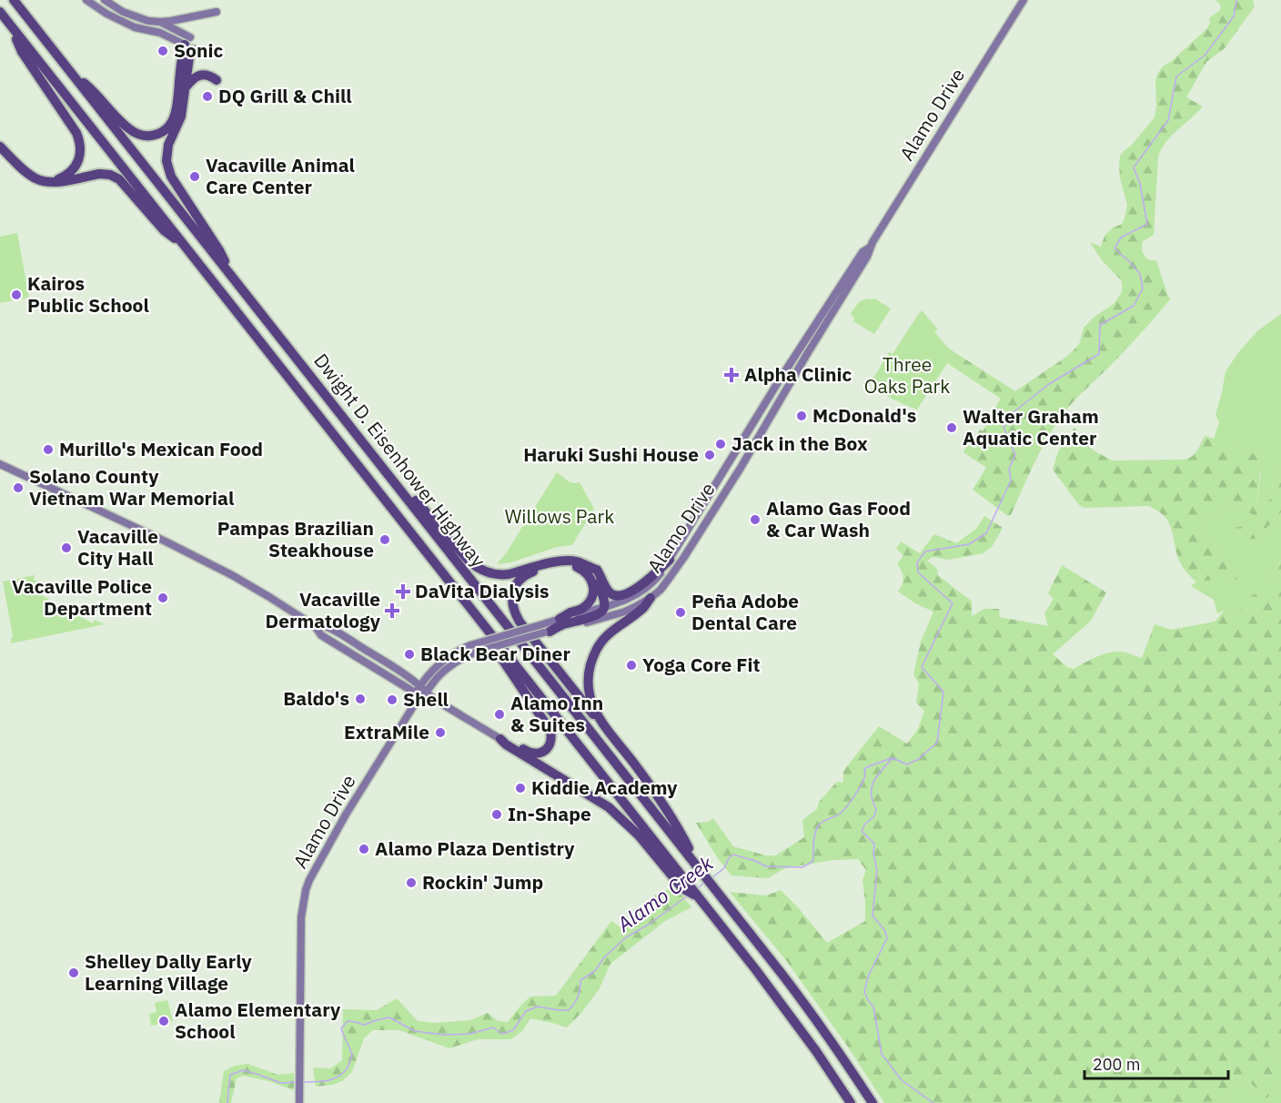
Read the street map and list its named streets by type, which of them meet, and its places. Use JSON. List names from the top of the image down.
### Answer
{
  "streets": {
    "highway": ["Dwight D. Eisenhower Highway"],
    "main road": ["Alamo Drive"]
  },
  "water": ["Alamo Creek"],
  "parks": ["Three Oaks Park", "Willows Park"],
  "places": {
    "other": [
      "Sonic",
      "DQ Grill & Chill",
      "Vacaville Animal Care Center",
      "Kairos Public School",
      "McDonald's",
      "Walter Graham Aquatic Center",
      "Jack in the Box",
      "Murillo's Mexican Food",
      "Haruki Sushi House",
      "Solano County Vietnam War Memorial",
      "Alamo Gas Food & Car Wash",
      "Pampas Brazilian Steakhouse",
      "Vacaville City Hall",
      "Vacaville Police Department",
      "Peña Adobe Dental Care",
      "Black Bear Diner",
      "Yoga Core Fit",
      "Baldo's",
      "Shell",
      "Alamo Inn & Suites",
      "ExtraMile",
      "Kiddie Academy",
      "In-Shape",
      "Alamo Plaza Dentistry",
      "Rockin' Jump",
      "Shelley Dally Early Learning Village",
      "Alamo Elementary School"
    ],
    "health": ["Alpha Clinic", "DaVita Dialysis", "Vacaville Dermatology"]
  },
  "scale_bar": "200 m"
}
